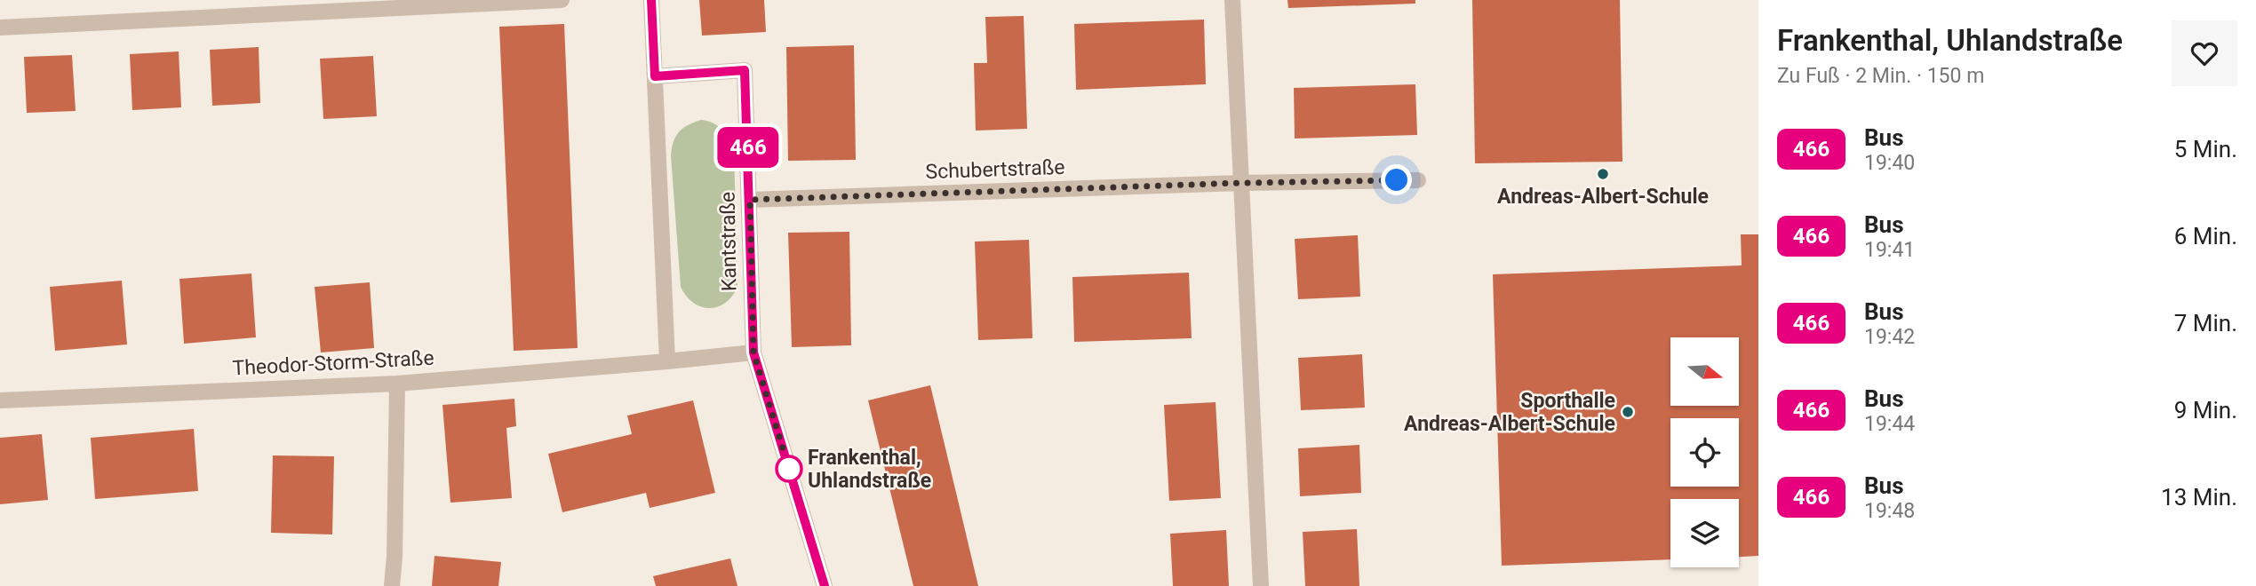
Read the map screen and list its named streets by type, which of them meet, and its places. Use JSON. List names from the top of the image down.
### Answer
{
  "streets": {
    "street": ["Schubertstraße", "Kantstraße", "Theodor-Storm-Straße"]
  },
  "crossings": [
    ["Schubertstraße", "Kantstraße"]
  ],
  "places": ["Andreas-Albert-Schule", "Sporthalle Andreas-Albert-Schule", "Frankenthal, Uhlandstraße"],
  "lines": ["bus line 466"],
  "north": "right",
  "page": {
    "on_map": "466",
    "heading": ["Frankenthal, Uhlandstraße", "Zu Fuß · 2 Min. · 150 m"],
    "list": [
      {
        "mark": "466",
        "name": "Bus",
        "note": "19:40",
        "value": "5 Min."
      },
      {
        "mark": "466",
        "name": "Bus",
        "note": "19:41",
        "value": "6 Min."
      },
      {
        "mark": "466",
        "name": "Bus",
        "note": "19:42",
        "value": "7 Min."
      },
      {
        "mark": "466",
        "name": "Bus",
        "note": "19:44",
        "value": "9 Min."
      },
      {
        "mark": "466",
        "name": "Bus",
        "note": "19:48",
        "value": "13 Min."
      }
    ]
  }
}
